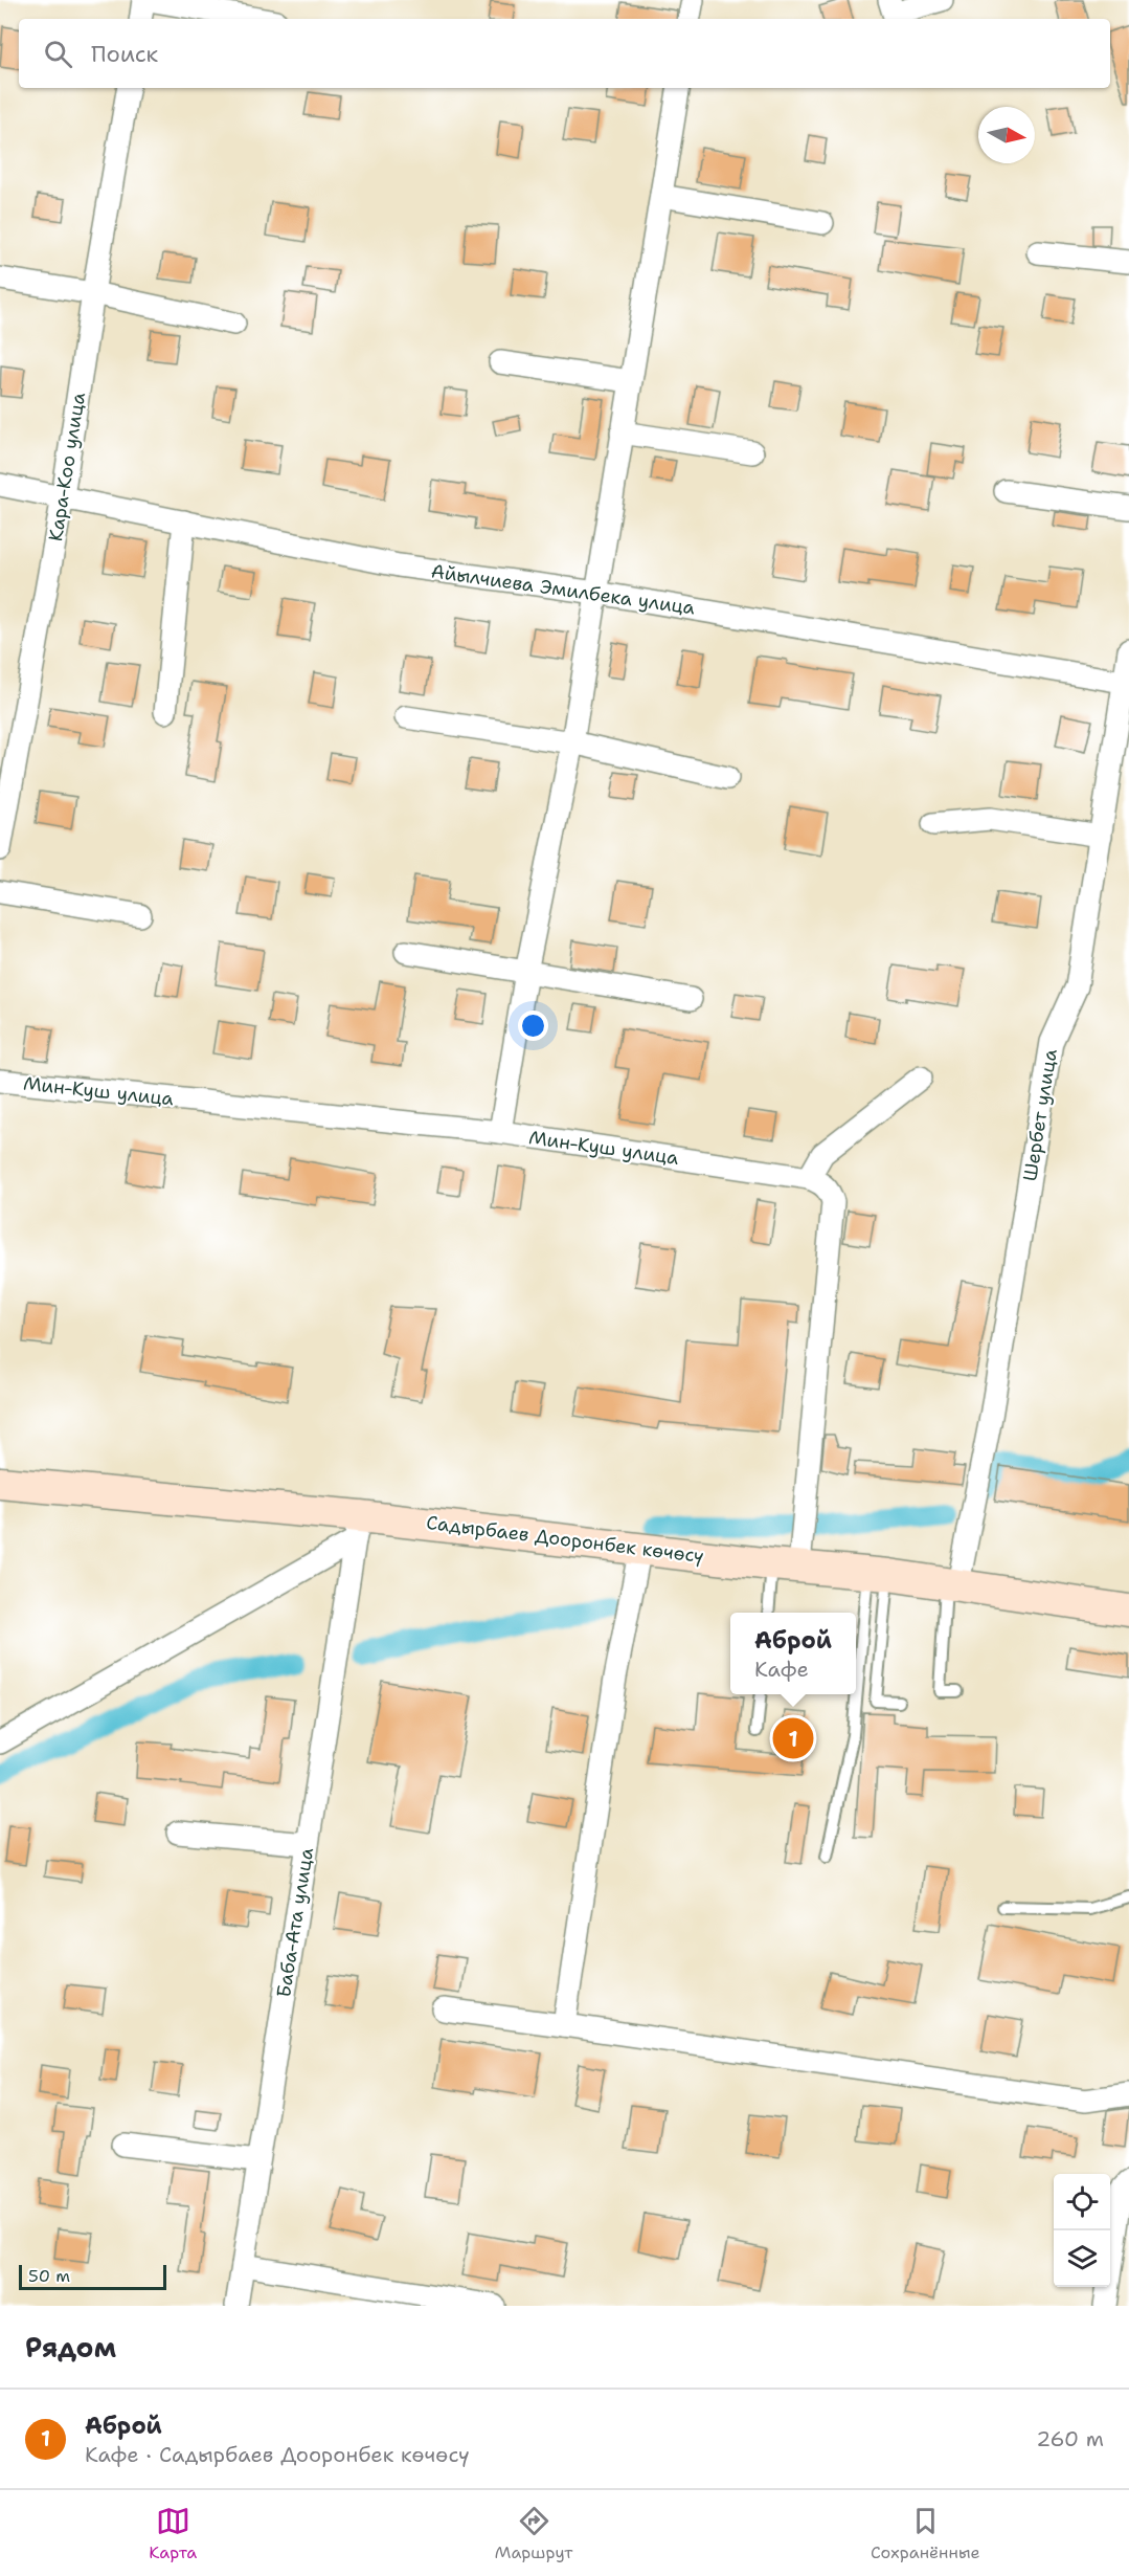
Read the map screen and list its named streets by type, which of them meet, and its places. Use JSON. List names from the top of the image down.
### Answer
{
  "streets": {
    "main road": ["Садырбаев Дооронбек көчөсү"],
    "street": [
      "Кара-Коо улица",
      "Айылчиева Эмилбека улица",
      "Мин-Куш улица",
      "Шербет улица",
      "Баба-Ата улица"
    ]
  },
  "crossings": [
    ["Кара-Коо улица", "Айылчиева Эмилбека улица"],
    ["Айылчиева Эмилбека улица", "Шербет улица"],
    ["Шербет улица", "Садырбаев Дооронбек көчөсү"],
    ["Садырбаев Дооронбек көчөсү", "Баба-Ата улица"]
  ],
  "scale_bar": "50 m",
  "north": "right",
  "page": {
    "search": "Поиск",
    "popup": ["Аброй", "Кафе"],
    "pins": "1",
    "scale": "50 m",
    "heading": "Рядом",
    "list": [
      {
        "mark": "1",
        "name": "Аброй",
        "note": "Кафе · Садырбаев Дооронбек көчөсү",
        "value": "260 m"
      }
    ],
    "nav": ["Карта", "Маршрут", "Сохранённые"]
  }
}
